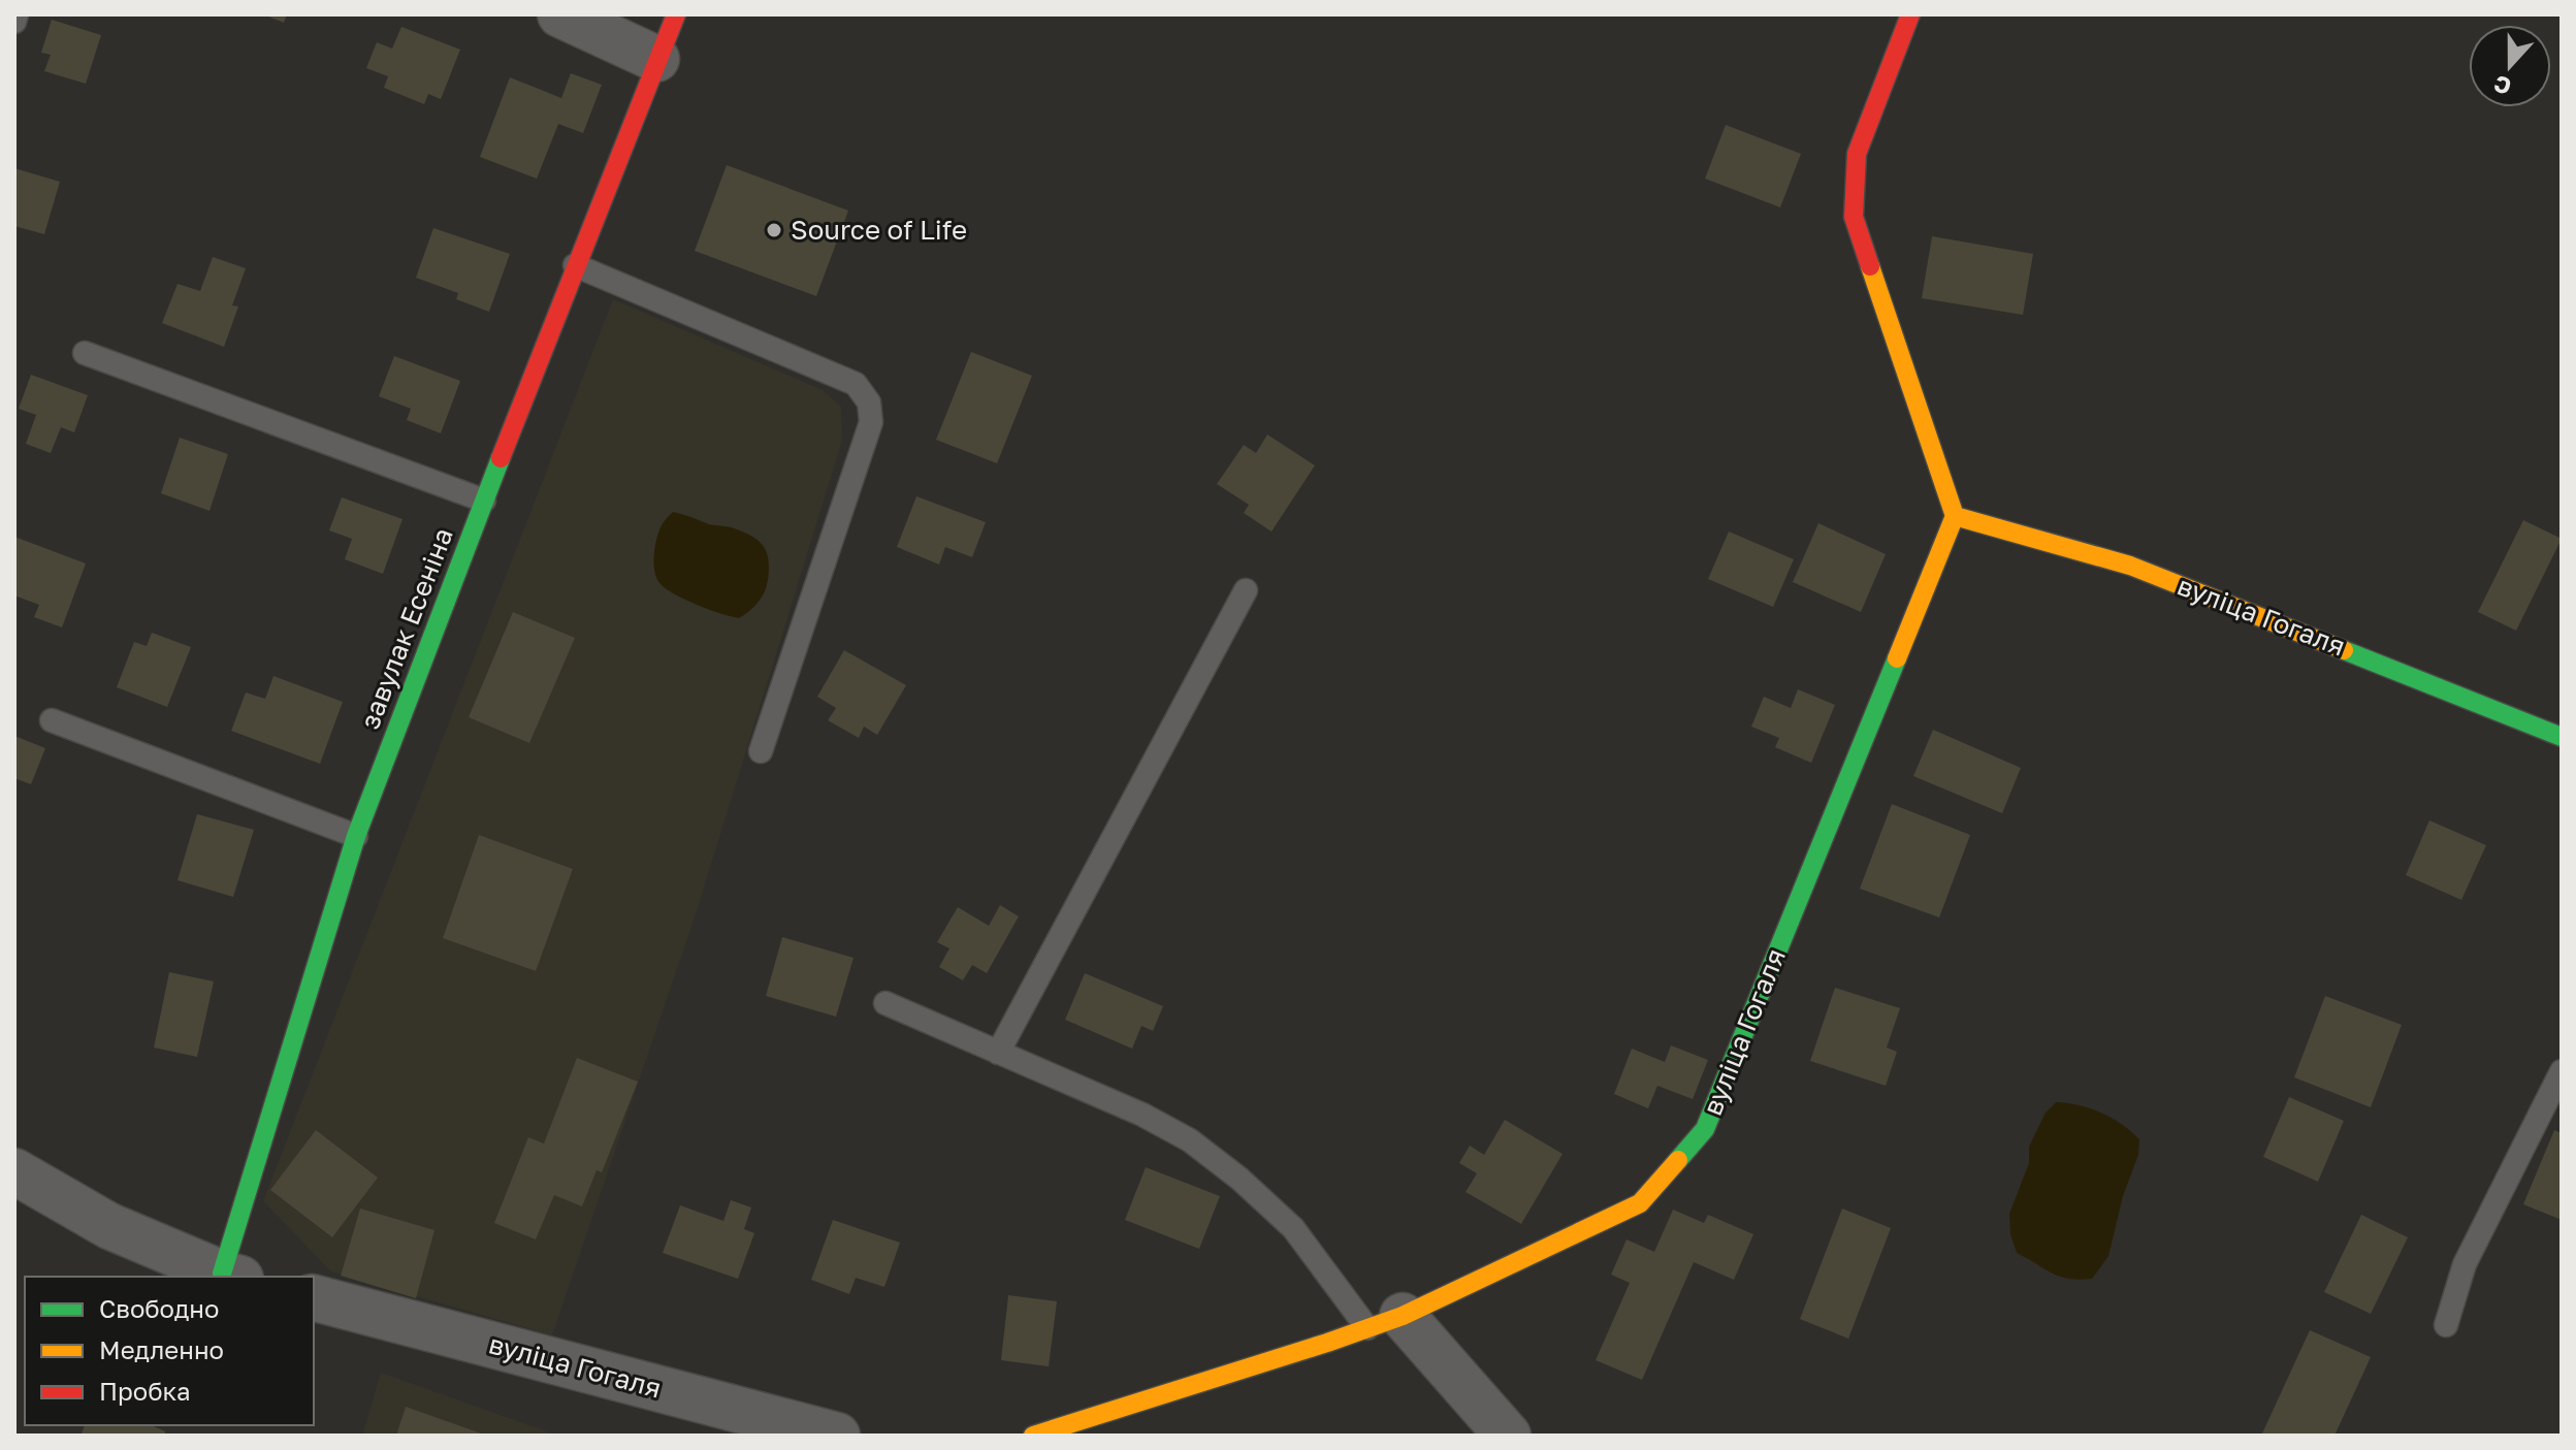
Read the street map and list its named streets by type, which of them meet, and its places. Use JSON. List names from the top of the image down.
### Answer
{
  "streets": {
    "street": ["вуліца Гогаля", "завулак Есеніна"]
  },
  "places": ["Source of Life"],
  "legend": ["Свободно", "Медленно", "Пробка"],
  "north": "bottom"
}
